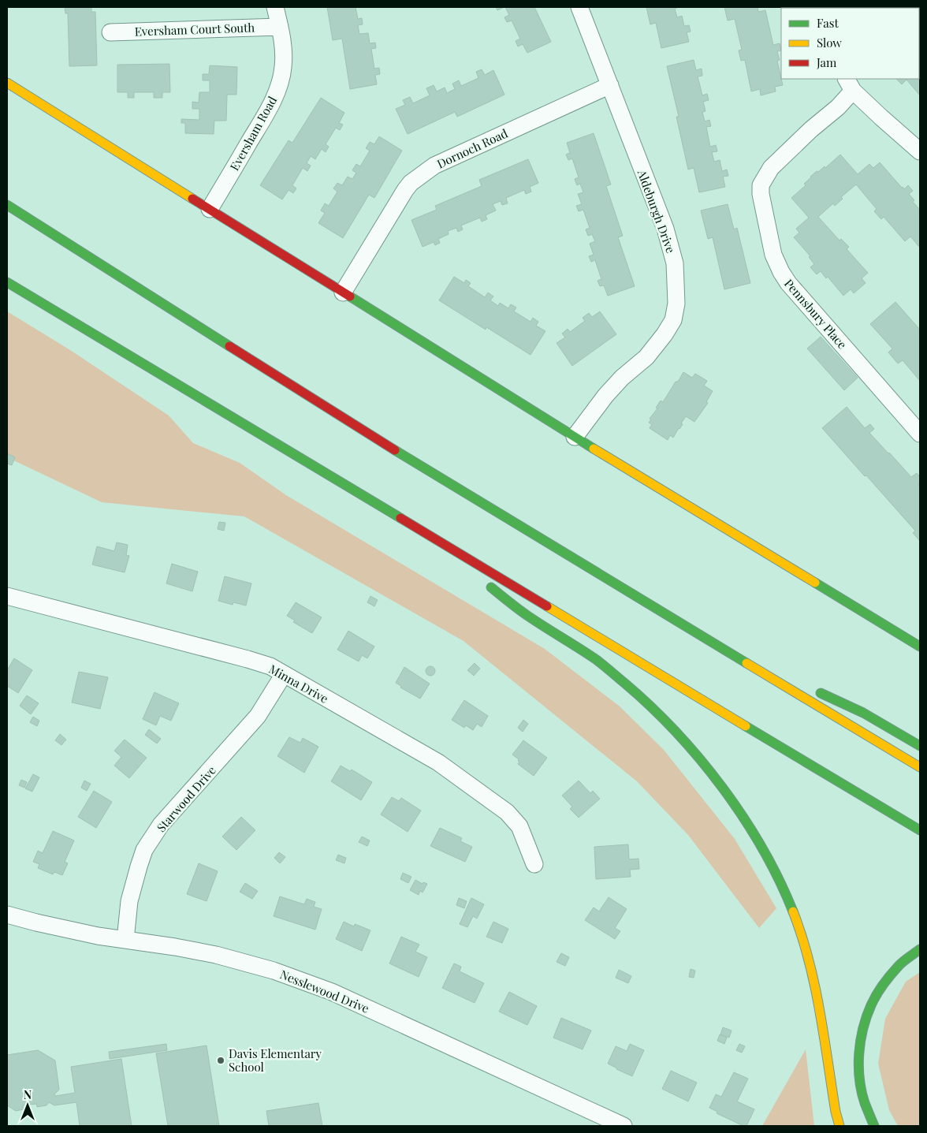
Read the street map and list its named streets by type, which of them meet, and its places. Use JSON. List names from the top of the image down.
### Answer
{
  "streets": {
    "street": [
      "Eversham Court South",
      "Eversham Road",
      "Dornoch Road",
      "Aldeburgh Drive",
      "Pennsbury Place",
      "Minna Drive",
      "Starwood Drive",
      "Nesslewood Drive"
    ]
  },
  "crossings": [
    ["Eversham Court South", "Eversham Road"],
    ["Dornoch Road", "Aldeburgh Drive"],
    ["Minna Drive", "Starwood Drive"],
    ["Starwood Drive", "Nesslewood Drive"]
  ],
  "places": ["Davis Elementary School"],
  "legend": ["Fast", "Slow", "Jam"],
  "north": "top"
}
